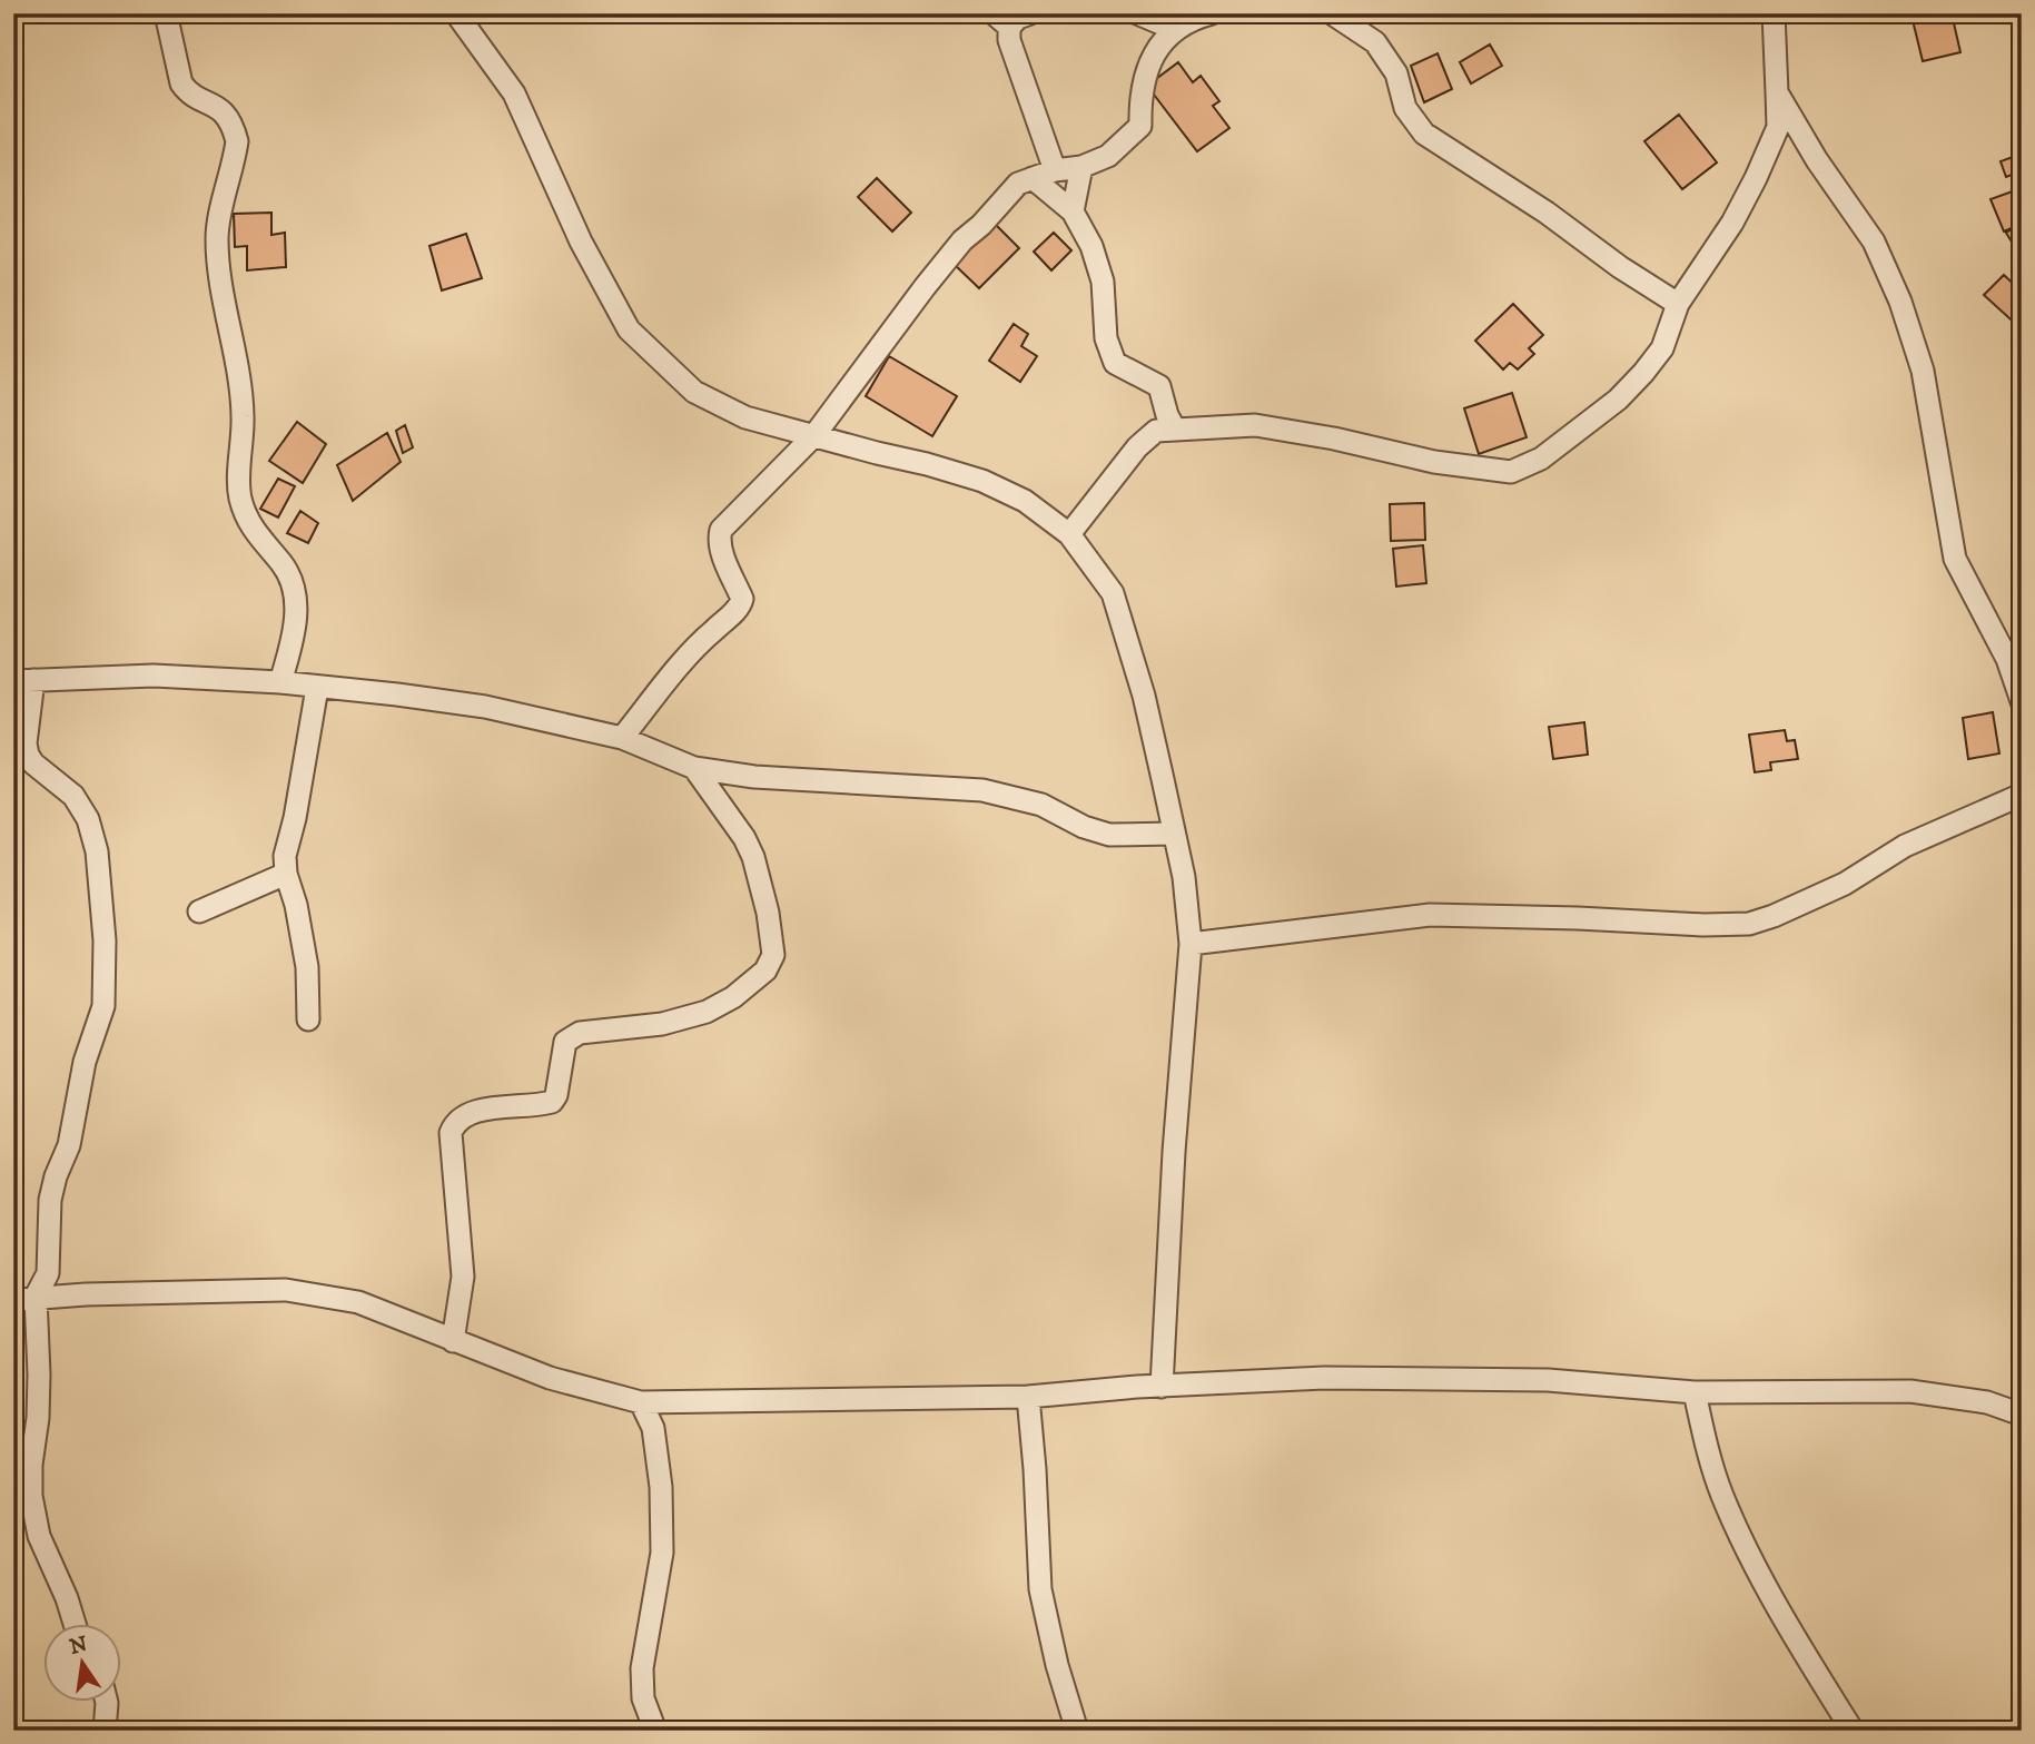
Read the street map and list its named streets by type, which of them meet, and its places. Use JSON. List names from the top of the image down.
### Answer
{
  "north": "top"
}
